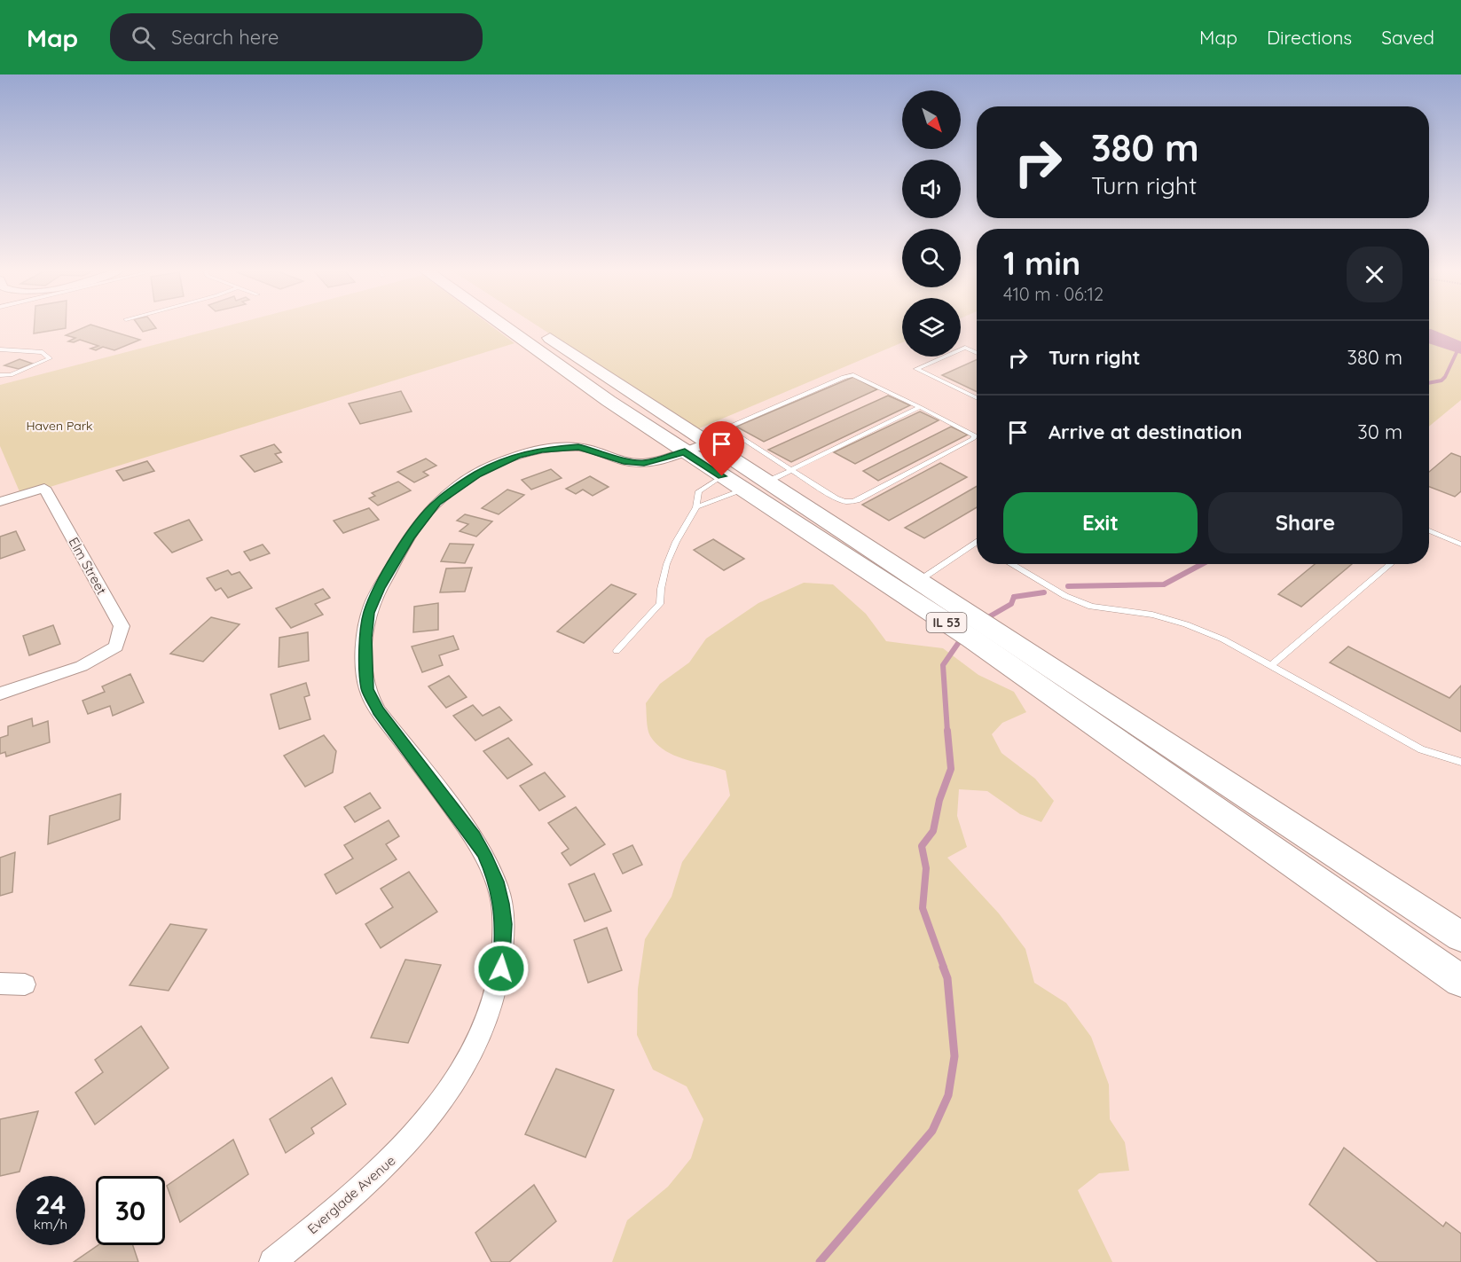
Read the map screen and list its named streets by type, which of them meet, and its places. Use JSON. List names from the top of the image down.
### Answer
{
  "streets": {
    "main road": ["IL 53"],
    "street": ["Elm Street", "Everglade Avenue"]
  },
  "crossings": [
    ["IL 53", "Everglade Avenue"]
  ],
  "parks": ["Haven Park"],
  "north": "bottom right",
  "page": {
    "header": "Map",
    "search": "Search here",
    "nav": ["Map", "Directions", "Saved"],
    "turn": ["380 m", "Turn right"],
    "heading": ["1 min", "410 m · 06:12"],
    "list": [
      {
        "name": "Turn right",
        "value": "380 m"
      },
      {
        "name": "Arrive at destination",
        "value": "30 m"
      }
    ],
    "buttons": ["Exit", "Share"],
    "speed": "24 km/h",
    "limit": "30"
  }
}
